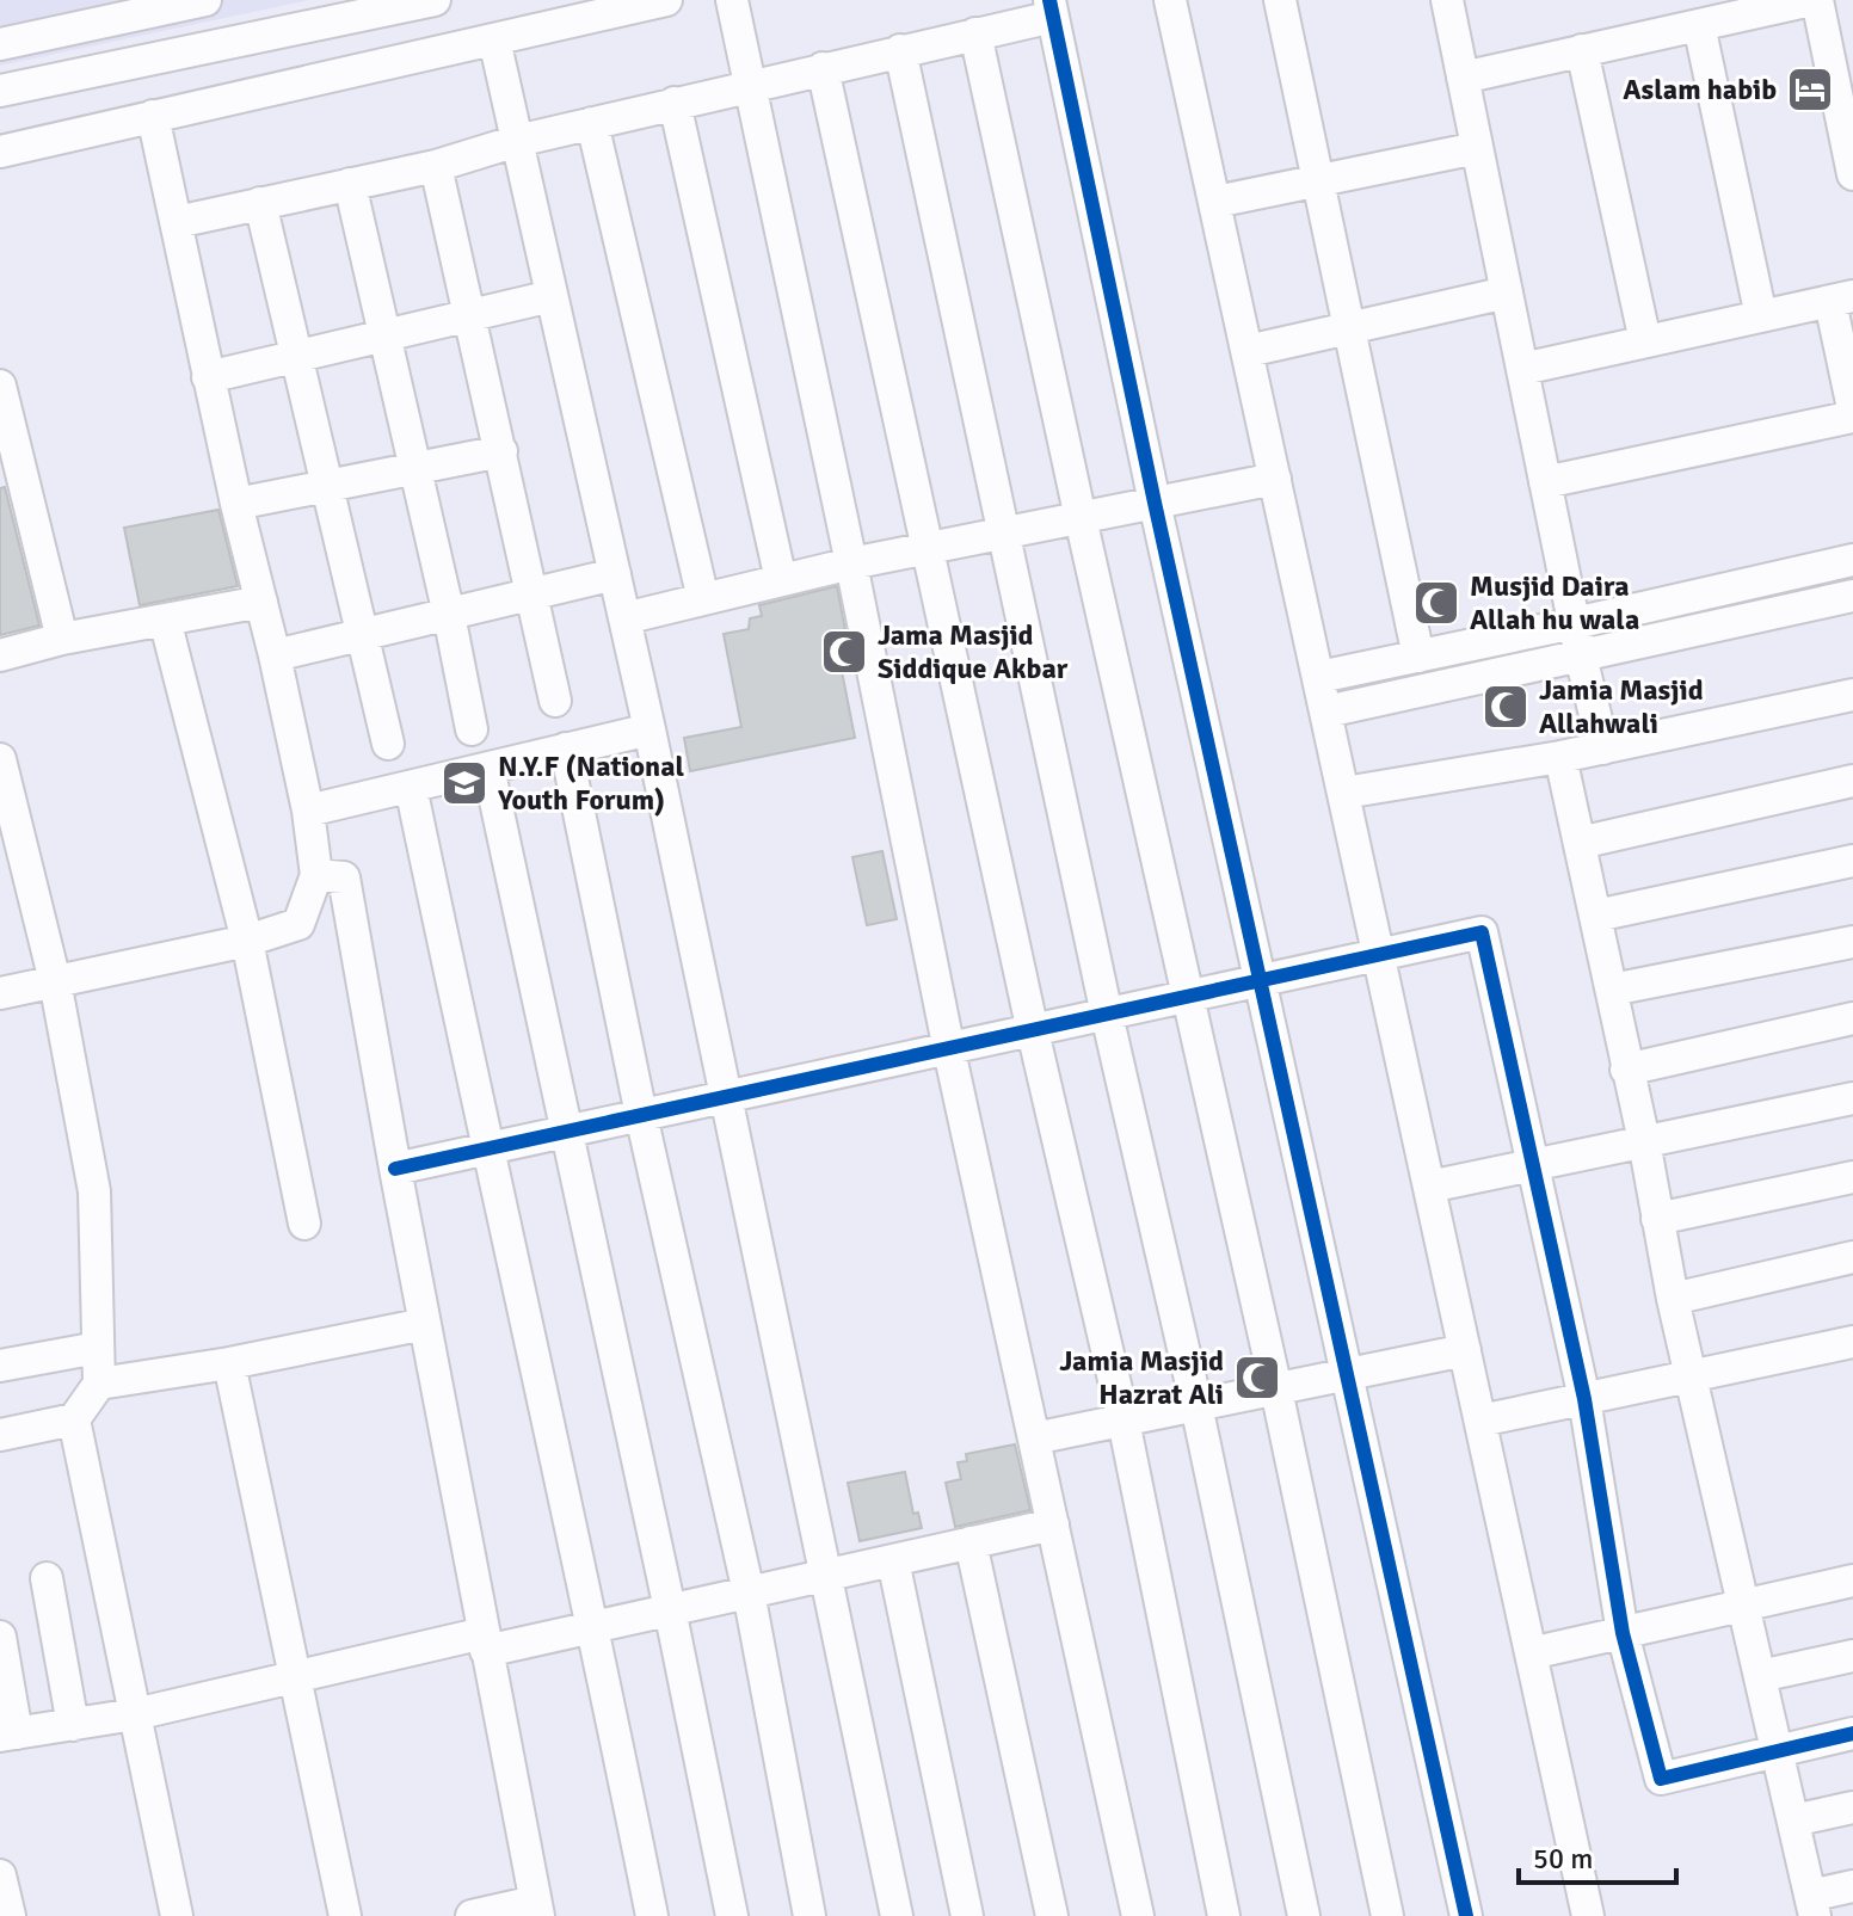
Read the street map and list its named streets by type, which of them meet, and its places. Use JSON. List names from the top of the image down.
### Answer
{
  "places": {
    "hotel": ["Aslam habib"],
    "mosque": [
      "Musjid Daira Allah hu wala",
      "Jama Masjid Siddique Akbar",
      "Jamia Masjid Allahwali",
      "Jamia Masjid Hazrat Ali"
    ],
    "school or university": ["N.Y.F (National Youth Forum)"]
  },
  "scale_bar": "50 m"
}
